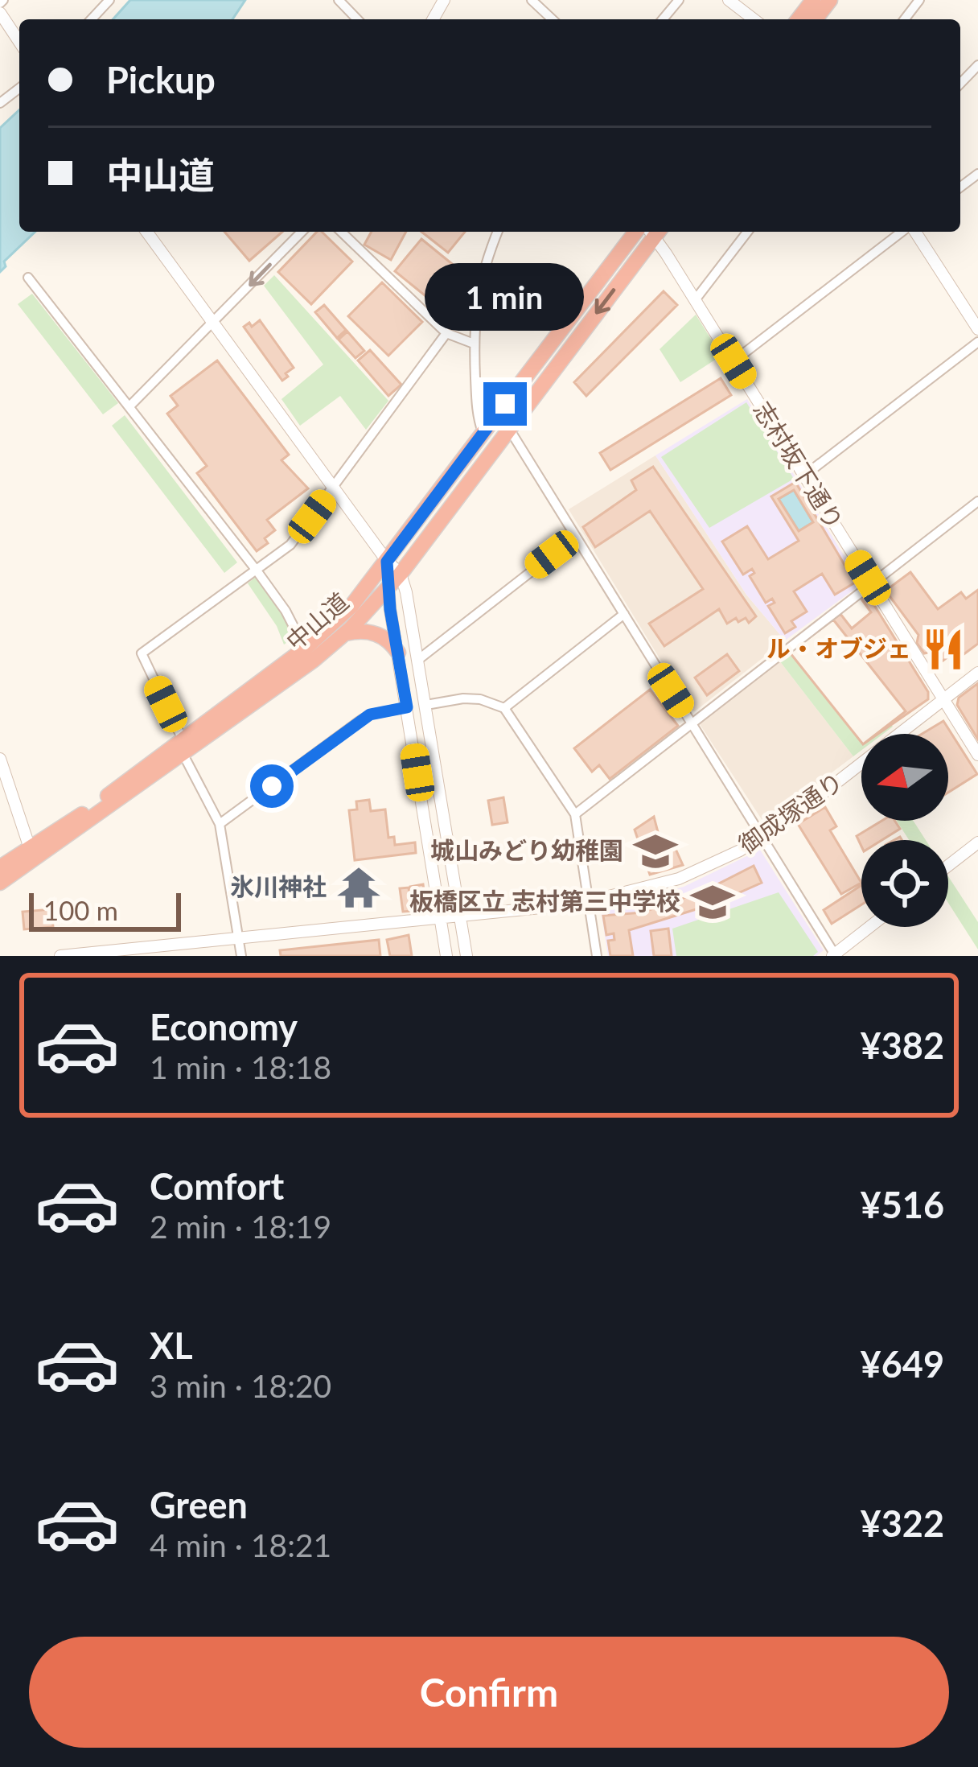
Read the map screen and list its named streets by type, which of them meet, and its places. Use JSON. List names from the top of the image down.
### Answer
{
  "streets": {
    "highway": ["中山道"],
    "street": ["志村坂下通り", "御成塚通り"]
  },
  "crossings": [
    ["志村坂下通り", "御成塚通り"]
  ],
  "places": {
    "restaurant": ["ル・オブジェ"],
    "school or university": ["城山みどり幼稚園", "板橋区立 志村第三中学校"],
    "temple": ["氷川神社"]
  },
  "scale_bar": "100 m",
  "north": "left",
  "page": {
    "banner": ["Pickup", "中山道"],
    "bubble": "1 min",
    "scale": "100 m",
    "list": [
      {
        "name": "Economy",
        "note": "1 min · 18:18",
        "value": "¥382"
      },
      {
        "name": "Comfort",
        "note": "2 min · 18:19",
        "value": "¥516"
      },
      {
        "name": "XL",
        "note": "3 min · 18:20",
        "value": "¥649"
      },
      {
        "name": "Green",
        "note": "4 min · 18:21",
        "value": "¥322"
      }
    ],
    "buttons": "Confirm"
  }
}
